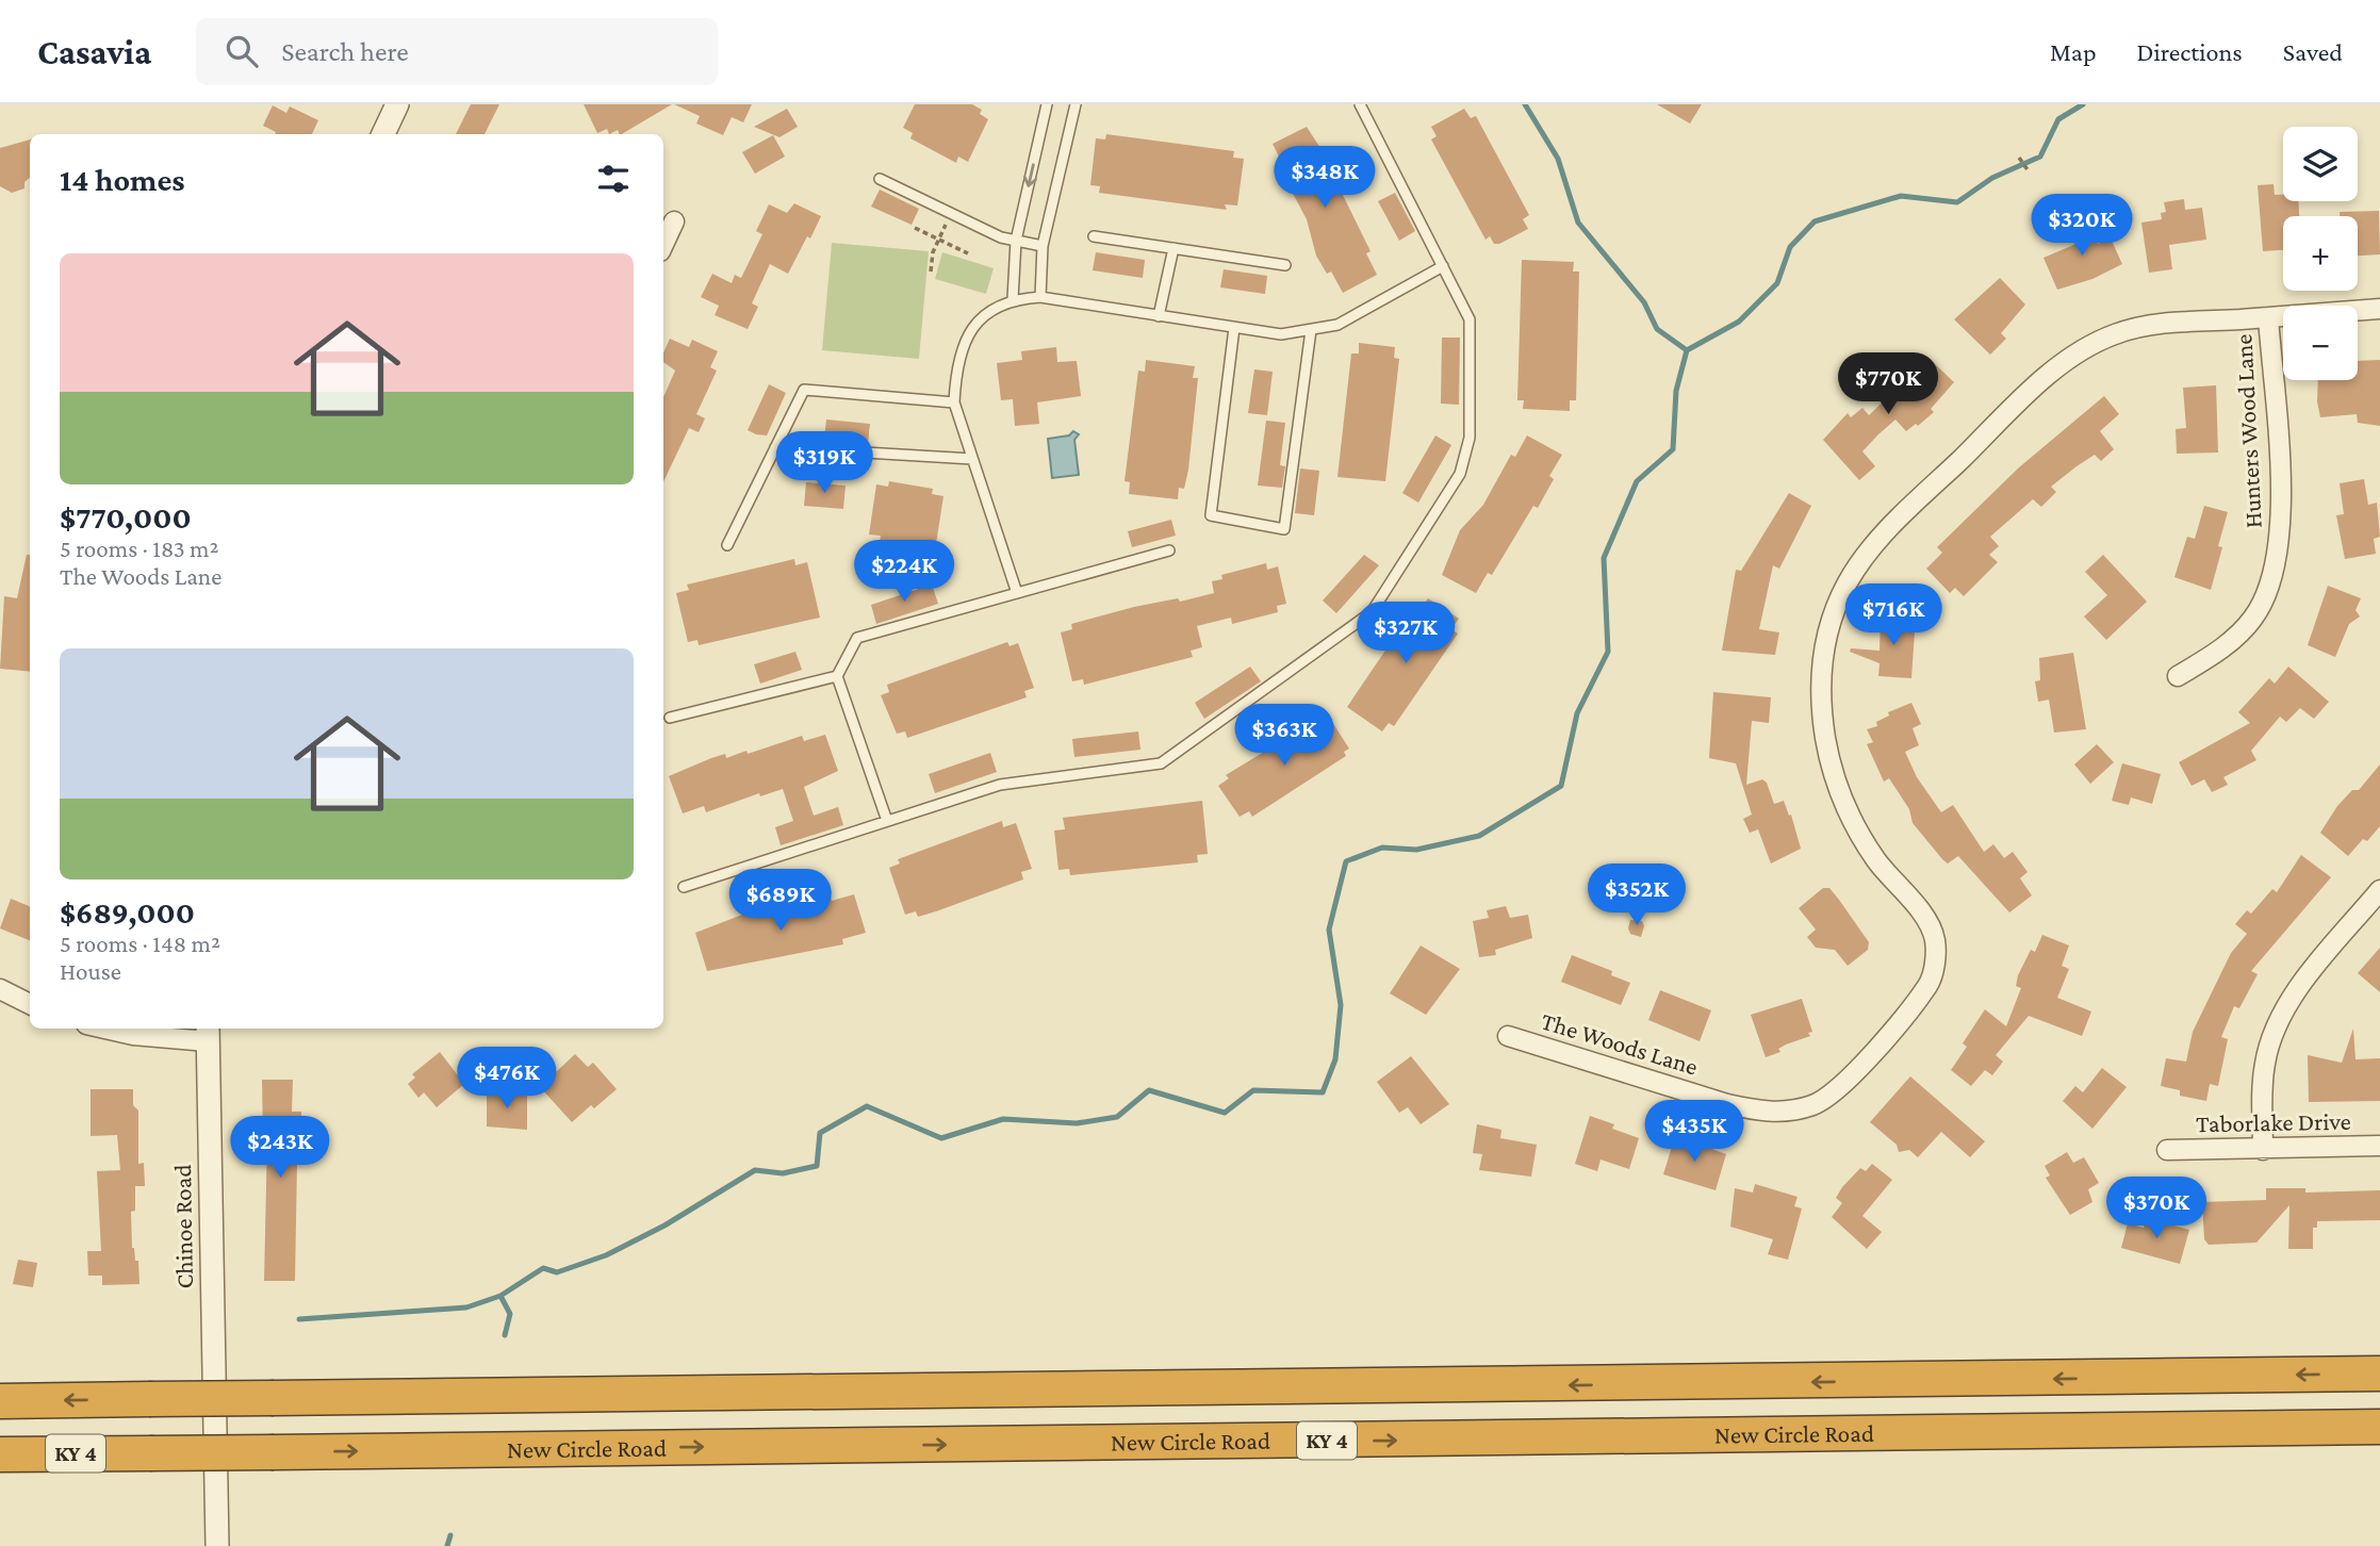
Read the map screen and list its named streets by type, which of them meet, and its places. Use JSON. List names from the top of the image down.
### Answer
{
  "streets": {
    "highway": ["New Circle Road", "KY 4"],
    "street": [
      "Hunters Wood Lane",
      "The Woods Lane",
      "Taborlake Drive",
      "Chinoe Road"
    ]
  },
  "crossings": [
    ["Hunters Wood Lane", "The Woods Lane"]
  ],
  "page": {
    "header": "Casavia",
    "search": "Search here",
    "nav": ["Map", "Directions", "Saved"],
    "map_buttons": ["+", "−"],
    "heading": "14 homes",
    "price": [
      "$348K",
      "$320K",
      "$770K",
      "$319K",
      "$224K",
      "$716K",
      "$327K",
      "$363K",
      "$352K",
      "$689K",
      "$476K",
      "$435K",
      "$243K",
      "$370K"
    ],
    "list": [
      {
        "name": "$770,000",
        "note": "5 rooms · 183 m² · The Woods Lane"
      },
      {
        "name": "$689,000",
        "note": "5 rooms · 148 m² · House"
      }
    ]
  }
}
